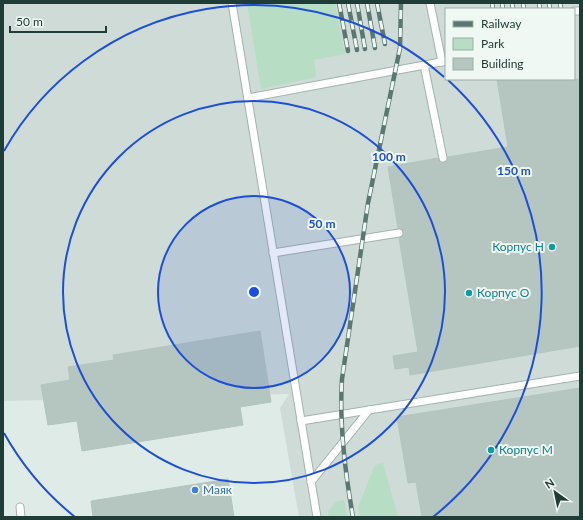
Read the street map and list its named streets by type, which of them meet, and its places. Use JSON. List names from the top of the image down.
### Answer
{
  "places": [
    "Корпус Н",
    "Корпус О",
    "Корпус М",
    "Маяк"
  ],
  "legend": ["Railway", "Park", "Building"],
  "scale_bar": "50 m",
  "north": "top left",
  "rings": ["100 m", "150 m", "50 m"]
}
